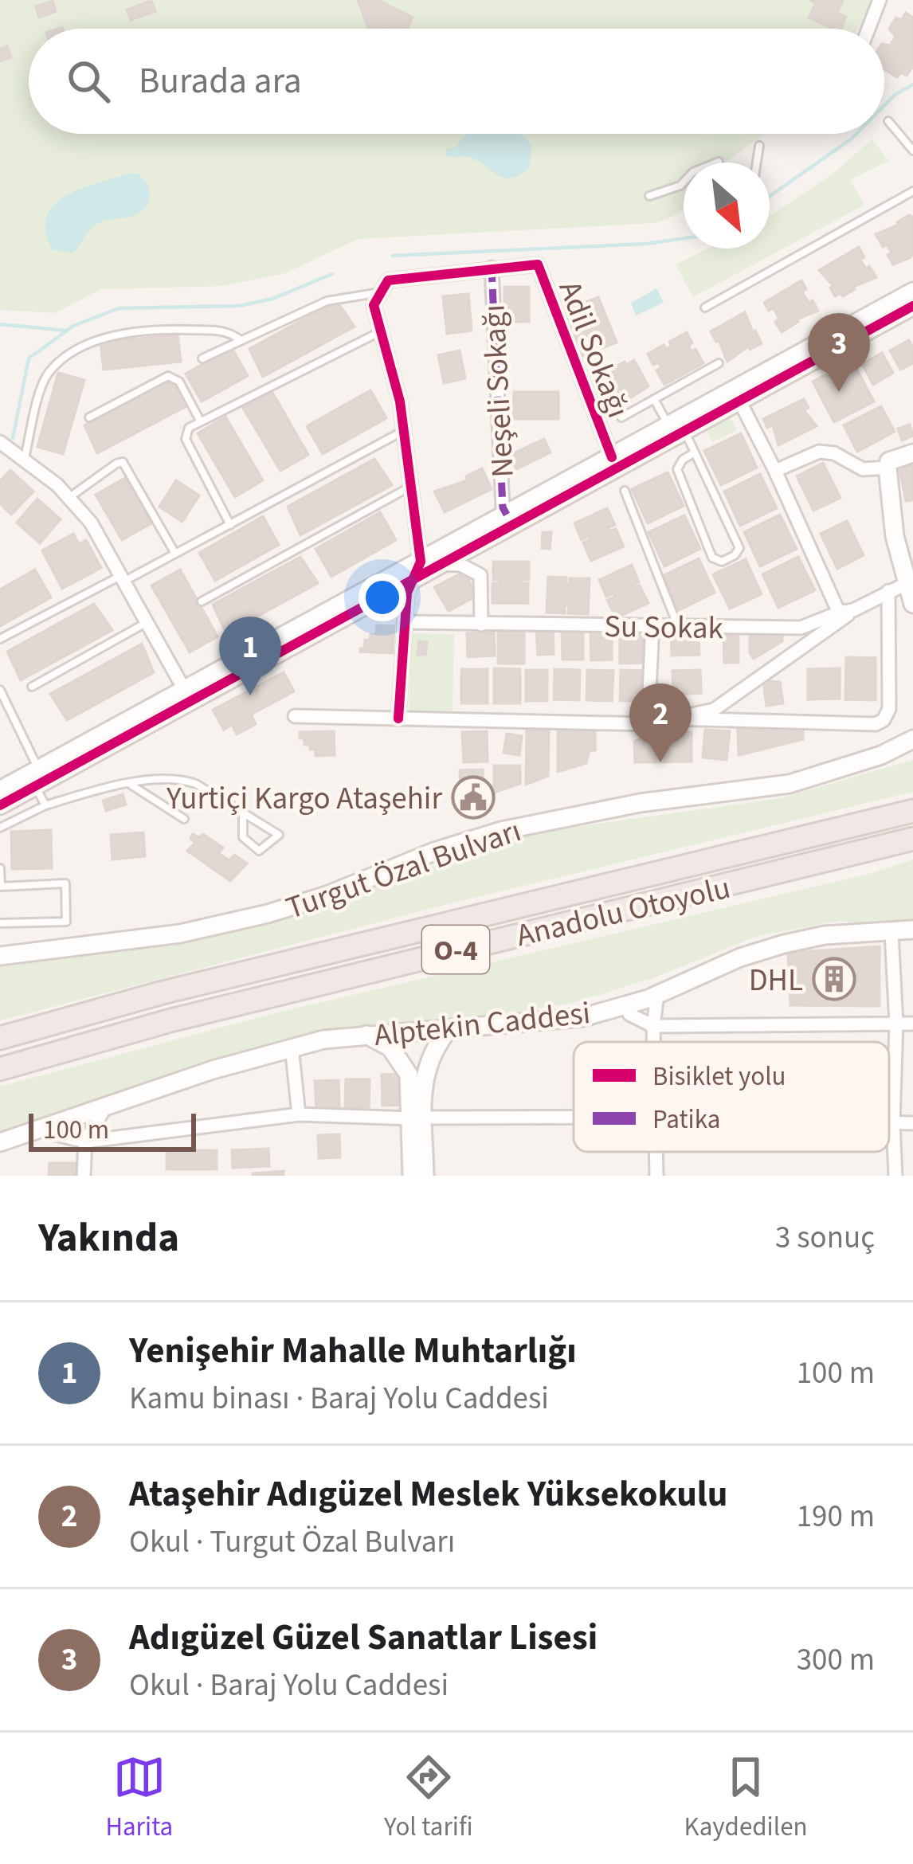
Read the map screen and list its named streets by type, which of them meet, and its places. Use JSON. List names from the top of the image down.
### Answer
{
  "streets": {
    "highway": ["Anadolu Otoyolu", "O-4"],
    "street": [
      "Adil Sokağı",
      "Neşeli Sokağı",
      "Su Sokak",
      "Turgut Özal Bulvarı",
      "Alptekin Caddesi"
    ]
  },
  "crossings": [
    ["Adil Sokağı", "Neşeli Sokağı"]
  ],
  "places": {
    "public building": ["Yurtiçi Kargo Ataşehir"],
    "building": ["DHL"]
  },
  "legend": ["Bisiklet yolu", "Patika"],
  "scale_bar": "100 m",
  "north": "bottom right",
  "page": {
    "search": "Burada ara",
    "pins": ["3", "1", "2"],
    "scale": "100 m",
    "heading": ["Yakında", "3 sonuç"],
    "list": [
      {
        "mark": "1",
        "name": "Yenişehir Mahalle Muhtarlığı",
        "note": "Kamu binası · Baraj Yolu Caddesi",
        "value": "100 m"
      },
      {
        "mark": "2",
        "name": "Ataşehir Adıgüzel Meslek Yüksekokulu",
        "note": "Okul · Turgut Özal Bulvarı",
        "value": "190 m"
      },
      {
        "mark": "3",
        "name": "Adıgüzel Güzel Sanatlar Lisesi",
        "note": "Okul · Baraj Yolu Caddesi",
        "value": "300 m"
      }
    ],
    "nav": ["Harita", "Yol tarifi", "Kaydedilen"]
  }
}
